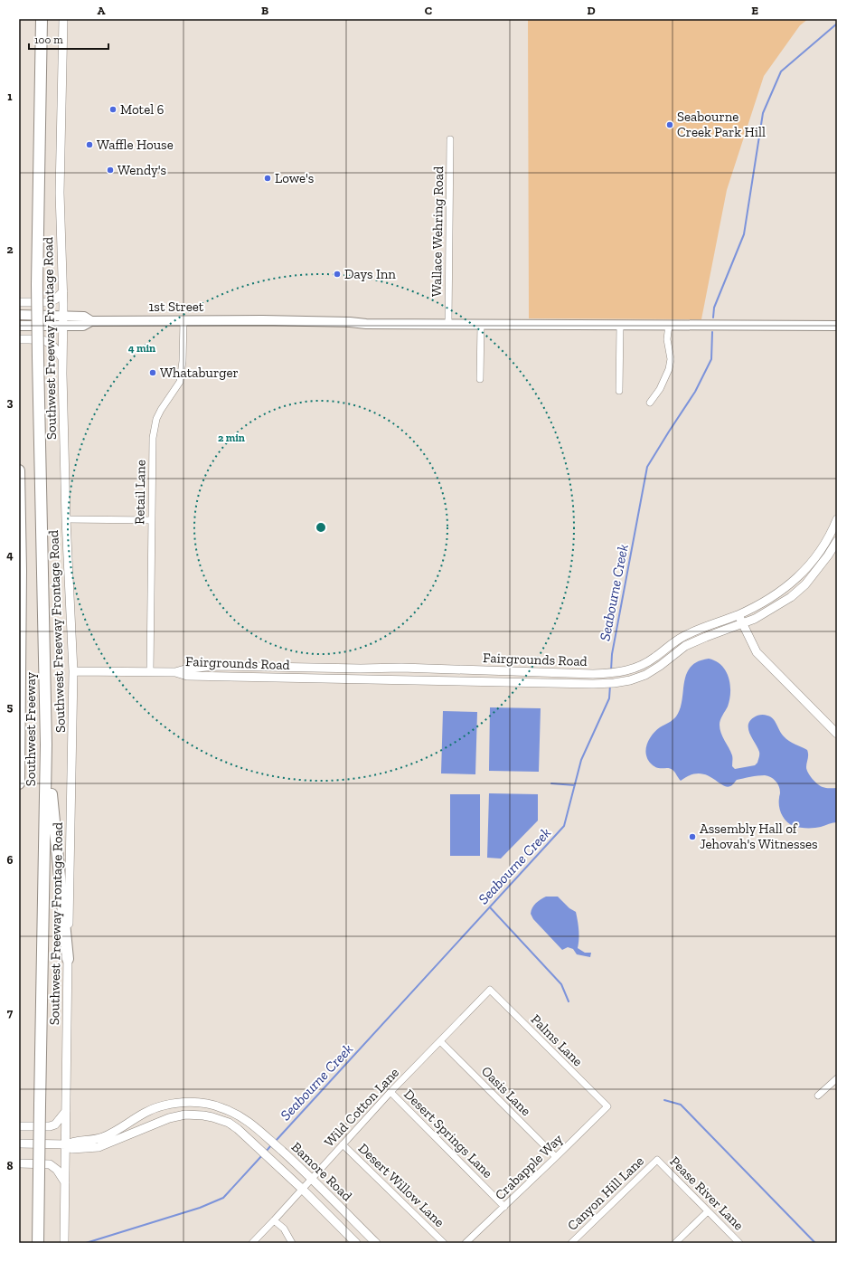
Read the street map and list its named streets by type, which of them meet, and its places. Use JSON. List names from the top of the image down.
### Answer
{
  "streets": {
    "highway": ["Southwest Freeway"],
    "main road": ["1st Street"],
    "street": [
      "Wallace Wehring Road",
      "Southwest Freeway Frontage Road",
      "Retail Lane",
      "Fairgrounds Road",
      "Palms Lane",
      "Oasis Lane",
      "Wild Cotton Lane",
      "Desert Springs Lane",
      "Crabapple Way",
      "Bamore Road",
      "Desert Willow Lane",
      "Canyon Hill Lane",
      "Pease River Lane"
    ]
  },
  "crossings": [
    ["Wallace Wehring Road", "1st Street"],
    ["1st Street", "Southwest Freeway Frontage Road"],
    ["1st Street", "Retail Lane"],
    ["Southwest Freeway Frontage Road", "Fairgrounds Road"],
    ["Southwest Freeway Frontage Road", "Bamore Road"],
    ["Retail Lane", "Fairgrounds Road"],
    ["Palms Lane", "Wild Cotton Lane"],
    ["Palms Lane", "Crabapple Way"],
    ["Oasis Lane", "Wild Cotton Lane"],
    ["Oasis Lane", "Crabapple Way"],
    ["Wild Cotton Lane", "Desert Springs Lane"],
    ["Wild Cotton Lane", "Bamore Road"],
    ["Wild Cotton Lane", "Desert Willow Lane"],
    ["Desert Springs Lane", "Crabapple Way"],
    ["Canyon Hill Lane", "Pease River Lane"]
  ],
  "water": ["Seabourne Creek"],
  "places": [
    "Motel 6",
    "Seabourne Creek Park Hill",
    "Waffle House",
    "Wendy's",
    "Lowe's",
    "Days Inn",
    "Whataburger",
    "Assembly Hall of Jehovah's Witnesses"
  ],
  "scale_bar": "100 m",
  "grid": {
    "columns": [
      "A",
      "B",
      "C",
      "D",
      "E"
    ],
    "rows": [
      "1",
      "2",
      "3",
      "4",
      "5",
      "6",
      "7",
      "8"
    ]
  },
  "rings": ["4 min", "2 min"]
}
